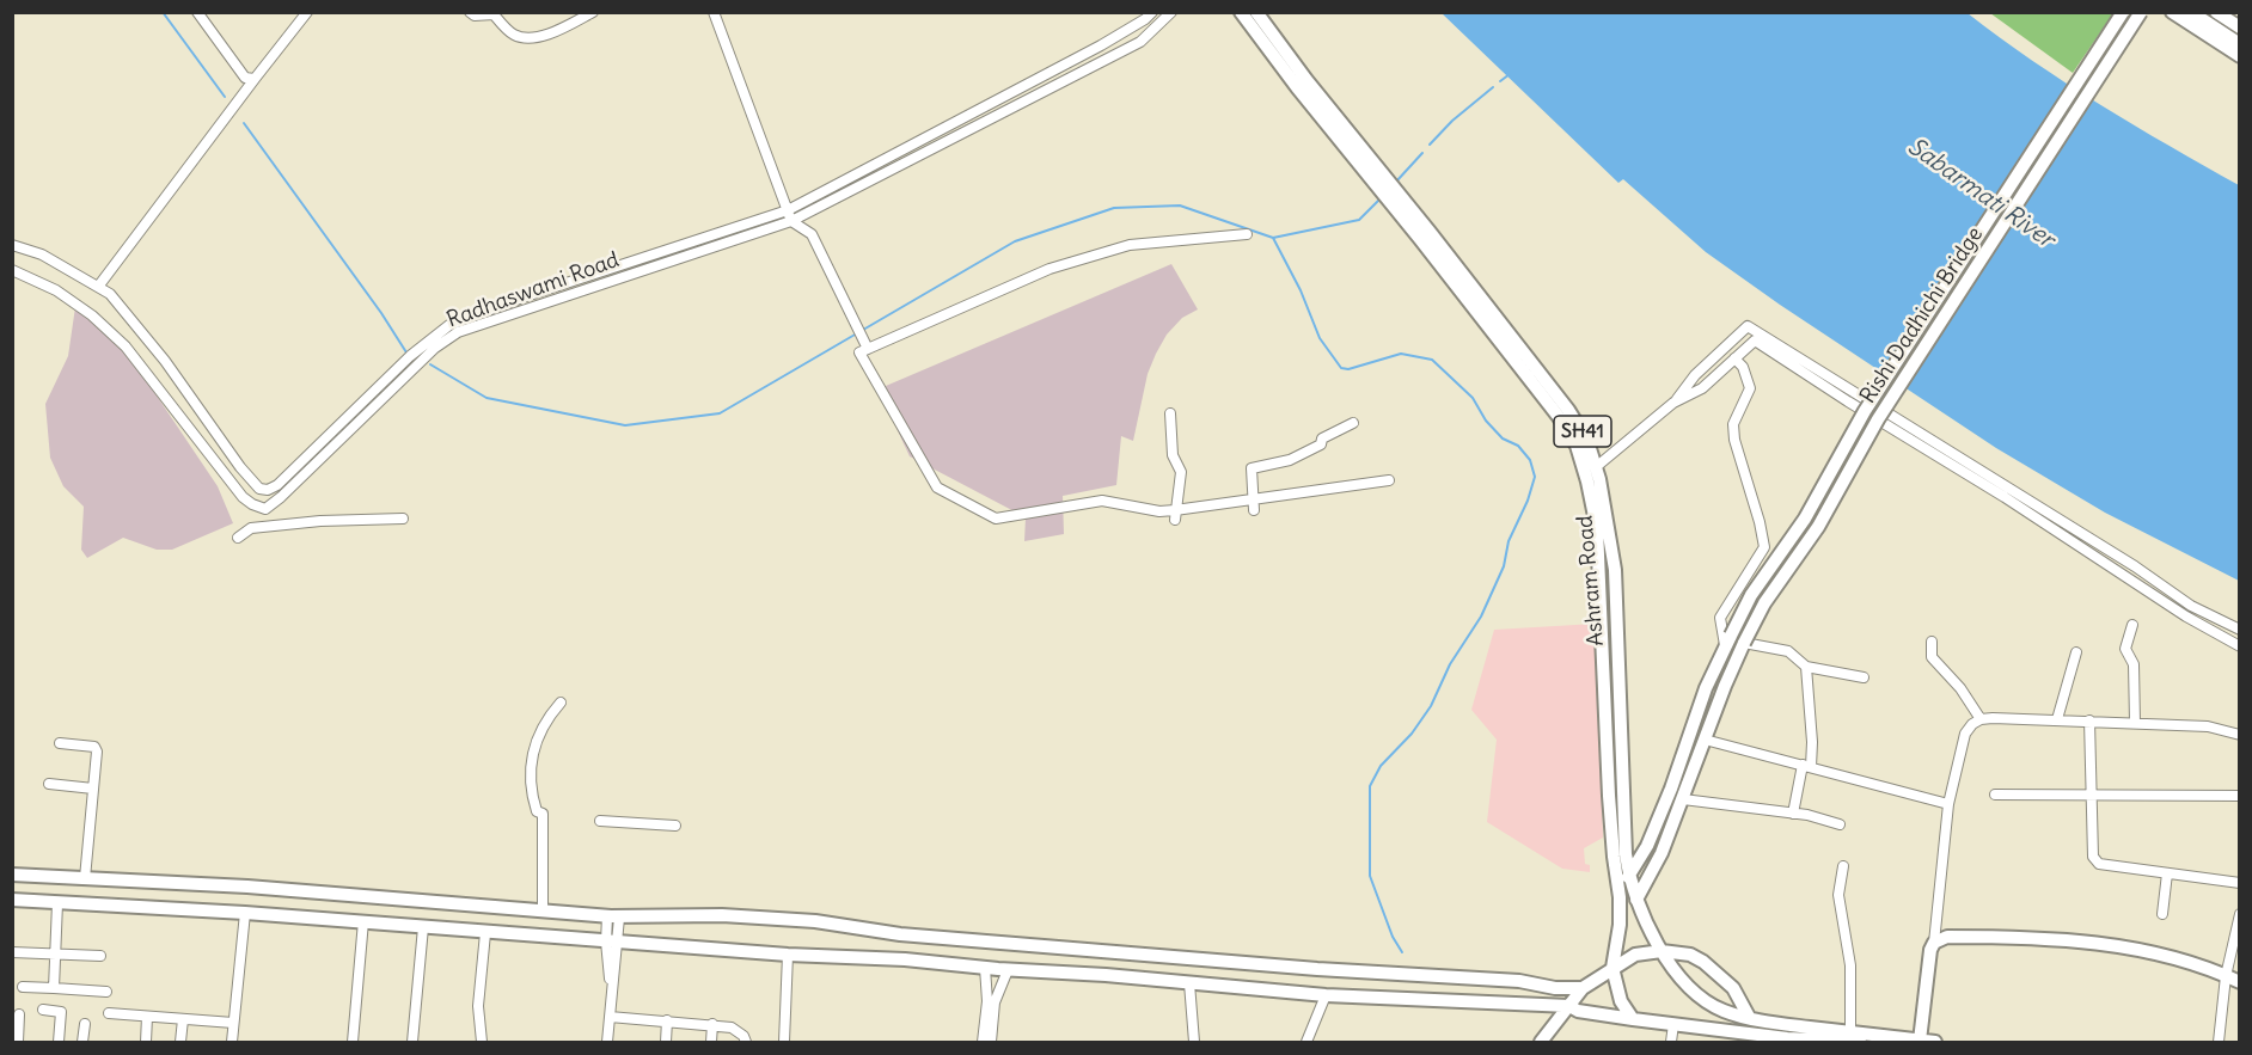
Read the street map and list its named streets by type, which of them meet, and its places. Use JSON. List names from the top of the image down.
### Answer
{
  "streets": {
    "main road": ["Rishi Dadhichi Bridge", "SH41", "Ashram Road"],
    "street": ["Radhaswami Road"]
  },
  "crossings": [
    ["Rishi Dadhichi Bridge", "Ashram Road"]
  ],
  "water": ["Sabarmati River"]
}
